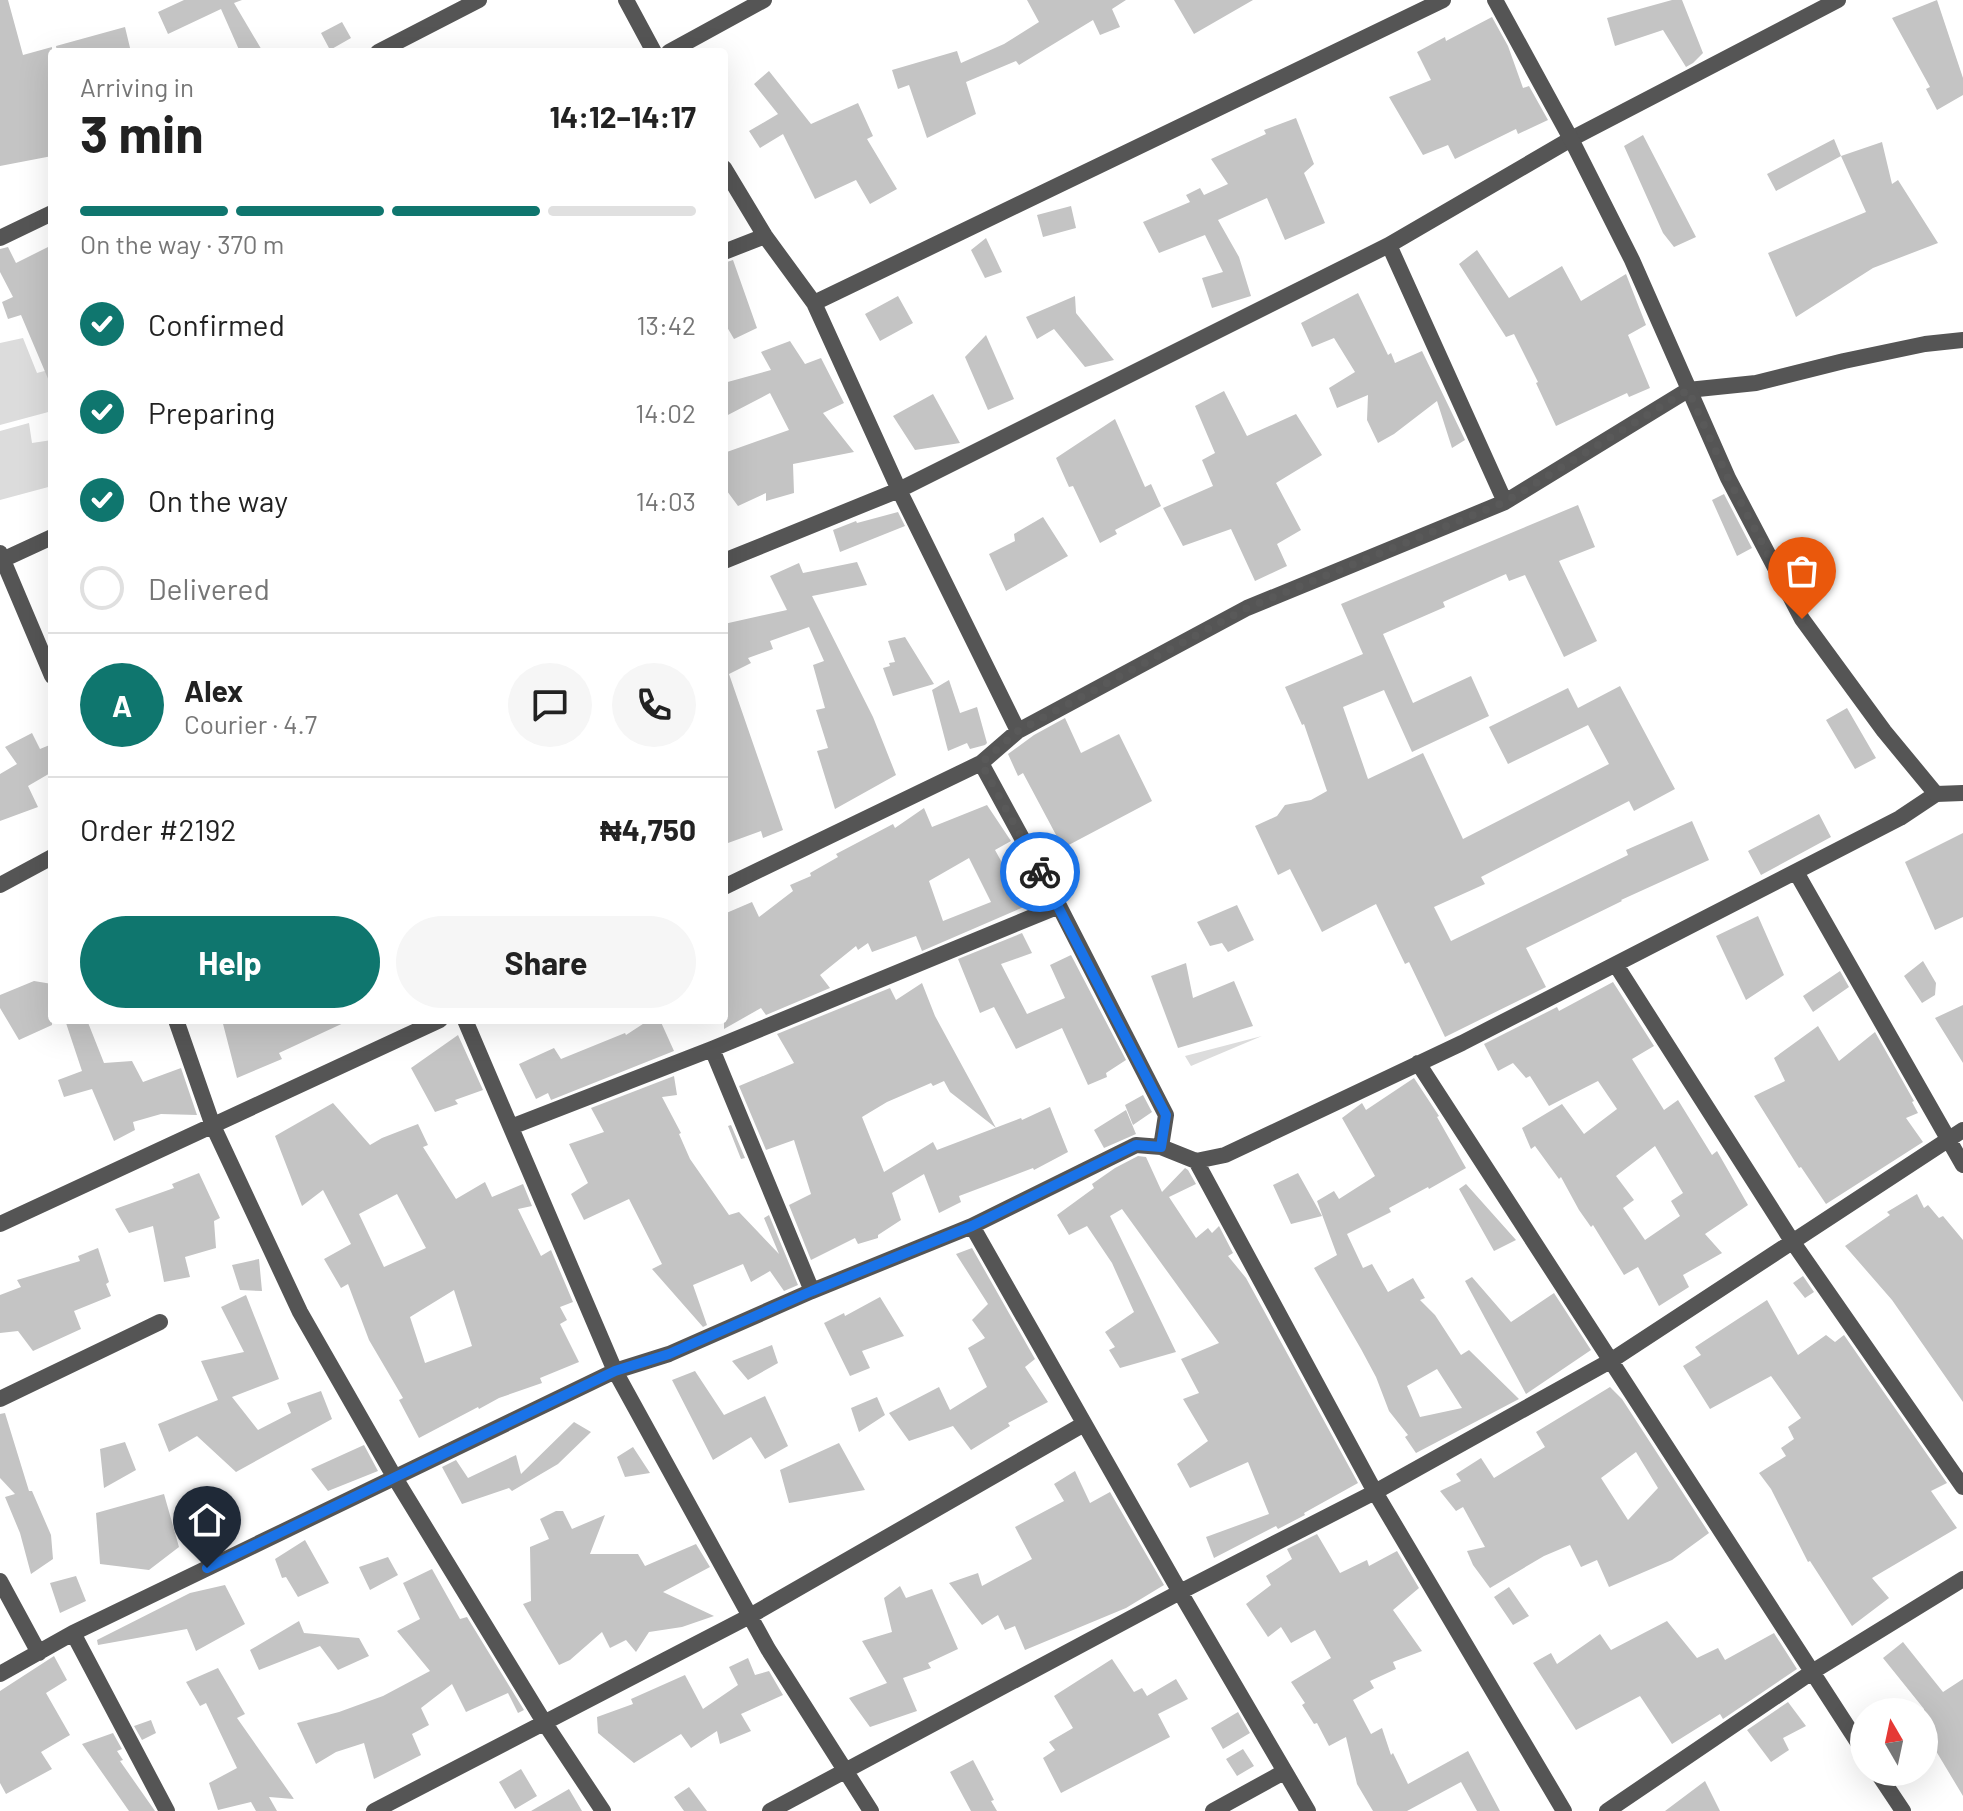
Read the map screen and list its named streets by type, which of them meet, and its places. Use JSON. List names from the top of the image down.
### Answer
{
  "north": "top",
  "page": {
    "heading": ["3 min", "Arriving in", "14:12–14:17"],
    "panel": [
      "Alex",
      "Courier · 4.7",
      "Order #2192",
      "₦4,750"
    ],
    "bar": "On the way · 370 m",
    "list": [
      ["Confirmed", "13:42"],
      ["Preparing", "14:02"],
      ["On the way", "14:03"],
      "Delivered"
    ],
    "round": "A",
    "buttons": ["Help", "Share"]
  }
}
